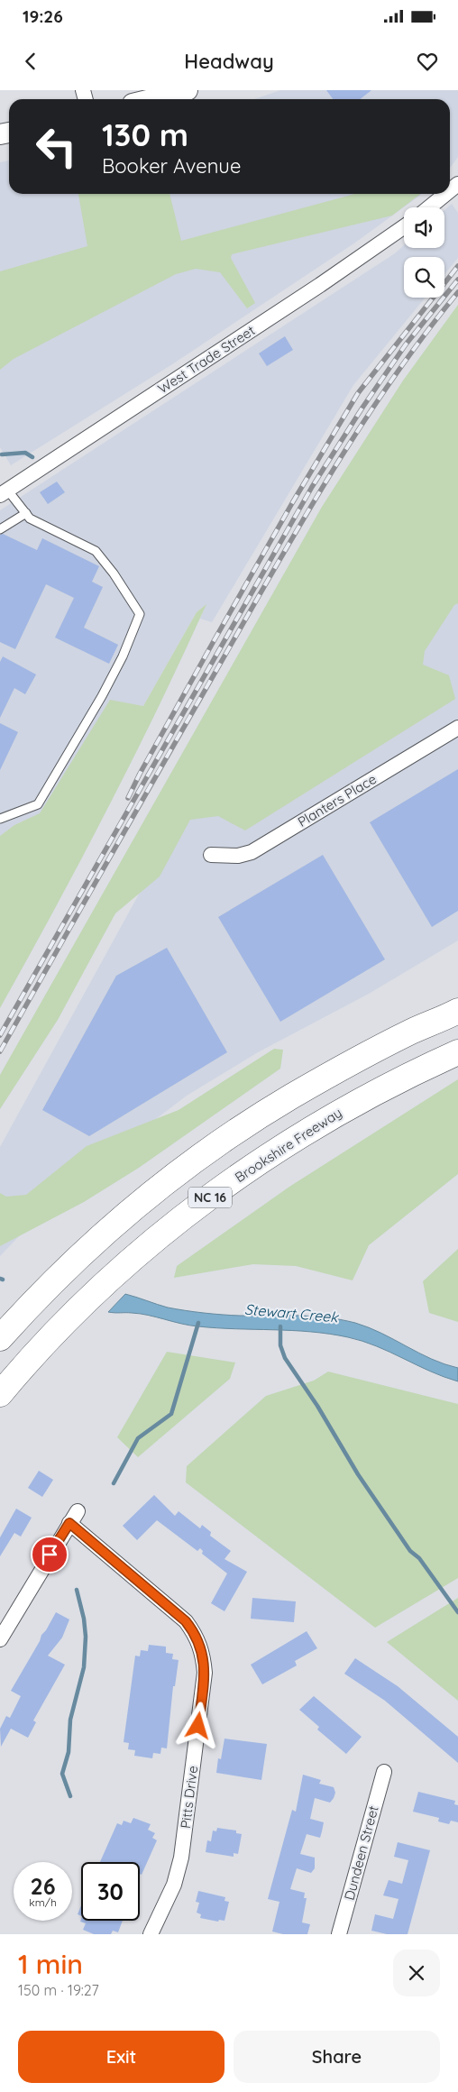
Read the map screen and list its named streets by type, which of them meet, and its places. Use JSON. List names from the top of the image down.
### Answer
{
  "streets": {
    "highway": ["Brookshire Freeway", "NC 16"],
    "street": [
      "West Trade Street",
      "Planters Place",
      "Pitts Drive",
      "Dundeen Street"
    ]
  },
  "water": ["Stewart Creek"],
  "page": {
    "status": "19:26",
    "header": "Headway",
    "turn": ["130 m", "Booker Avenue"],
    "speed": "26 km/h",
    "limit": "30",
    "heading": ["1 min", "150 m · 19:27"],
    "buttons": ["Exit", "Share"]
  }
}
